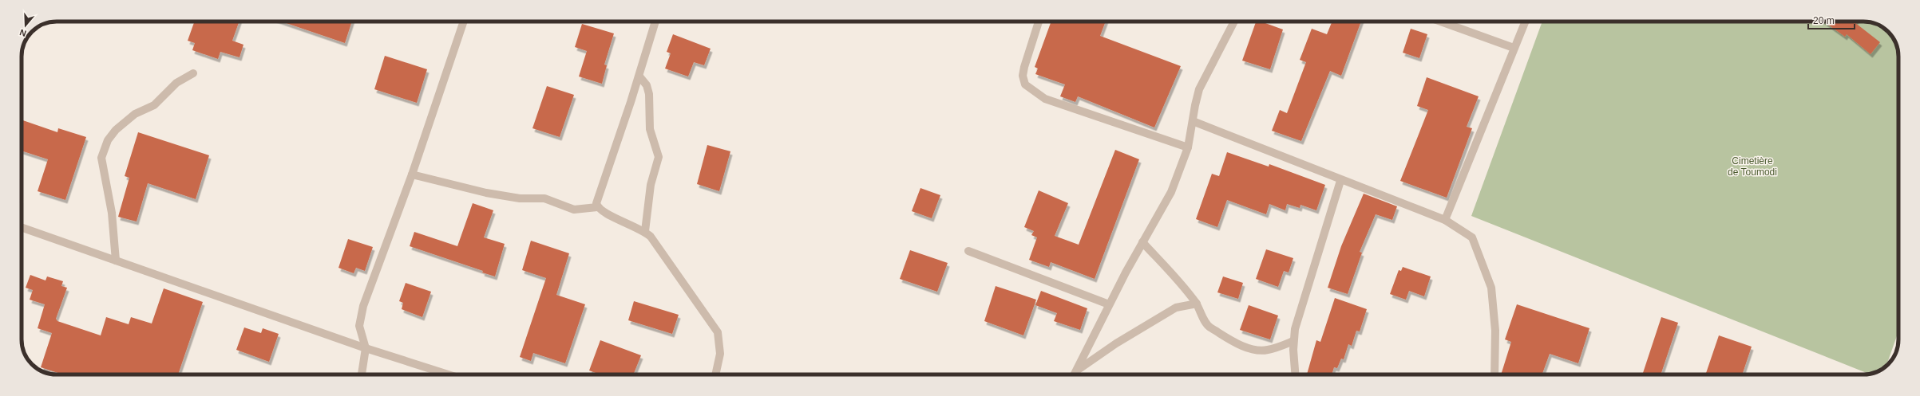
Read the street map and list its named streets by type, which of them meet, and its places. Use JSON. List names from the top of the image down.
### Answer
{
  "parks": ["Cimetière de Toumodi"],
  "scale_bar": "20 m",
  "north": "bottom"
}
